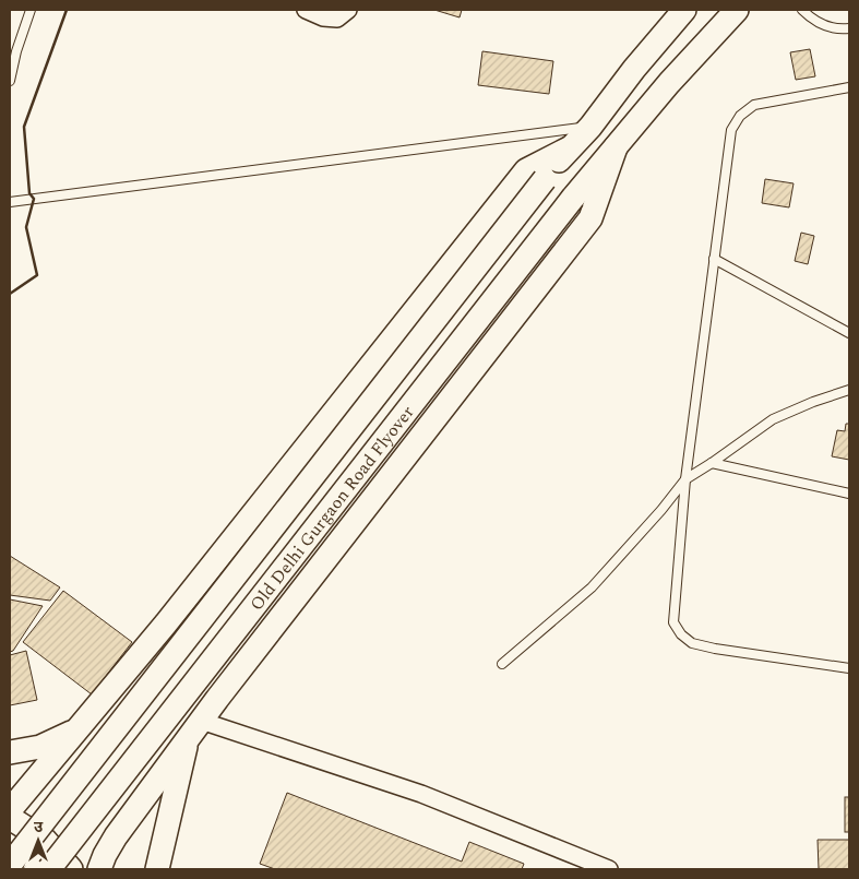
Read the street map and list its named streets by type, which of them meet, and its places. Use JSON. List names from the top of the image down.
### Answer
{
  "streets": {
    "main road": ["Old Delhi Gurgaon Road Flyover"]
  },
  "north": "top"
}
